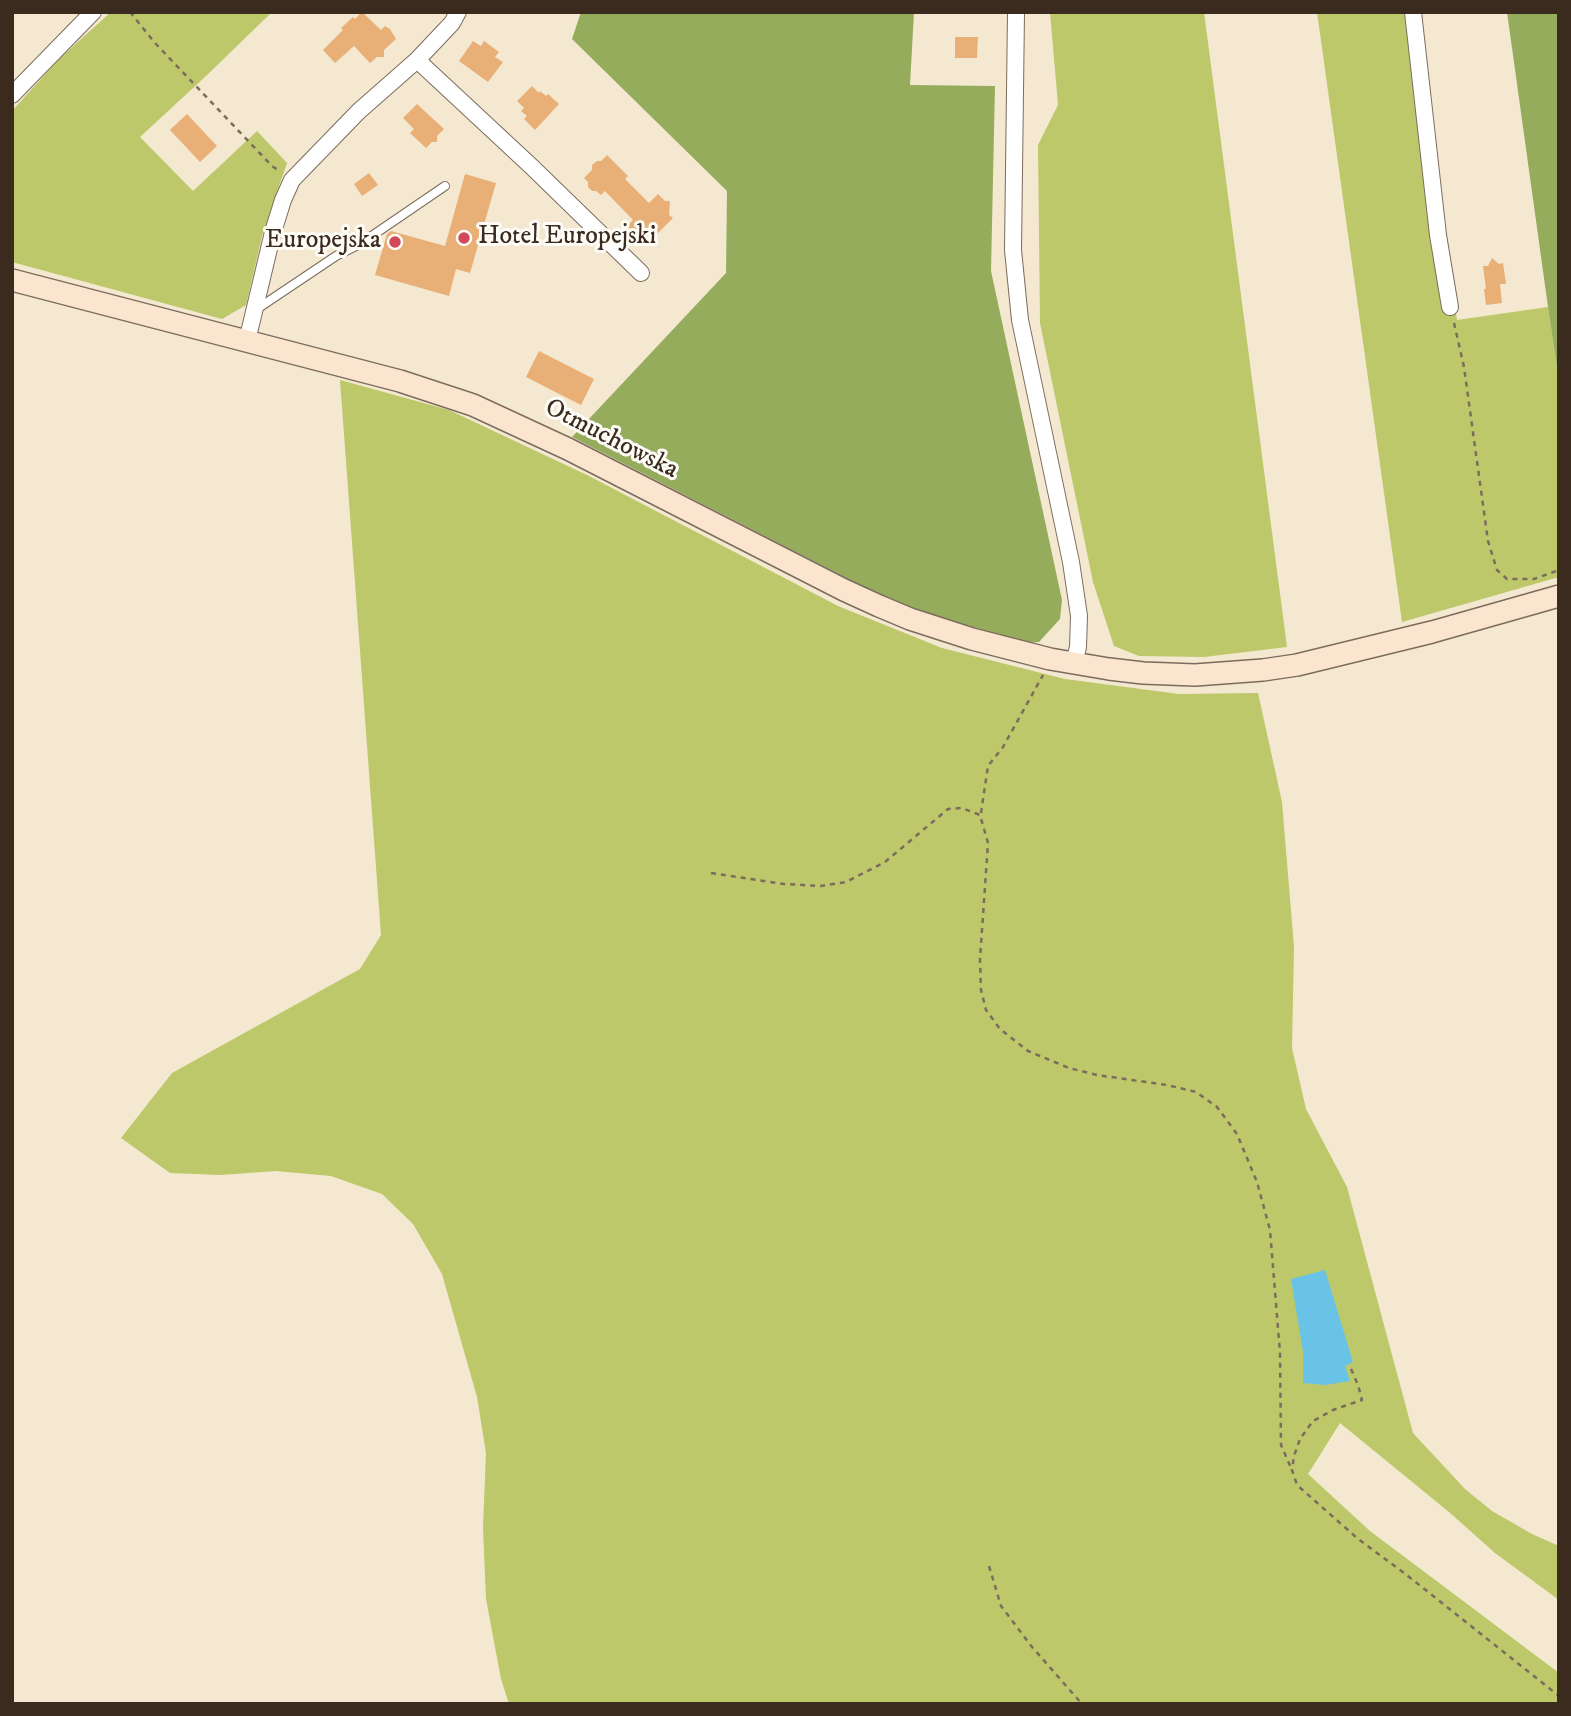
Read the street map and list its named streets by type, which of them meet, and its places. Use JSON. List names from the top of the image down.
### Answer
{
  "streets": {
    "main road": ["Otmuchowska"]
  },
  "places": ["Hotel Europejski", "Europejska"]
}
